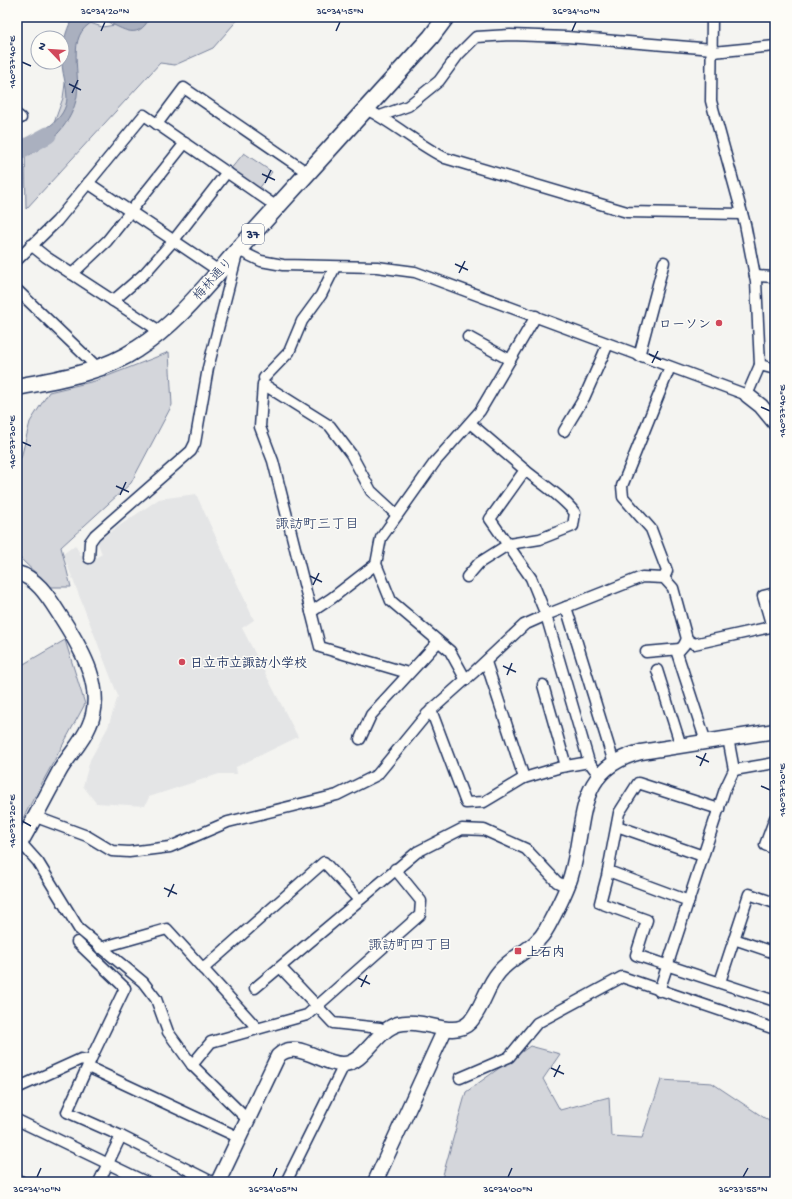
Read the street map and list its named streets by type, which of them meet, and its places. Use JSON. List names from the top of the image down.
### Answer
{
  "streets": {
    "main road": ["37", "梅林通り"]
  },
  "districts": ["諏訪町三丁目", "諏訪町四丁目"],
  "places": {
    "other": ["ローソン", "日立市立諏訪小学校"],
    "transit": ["上石内"]
  },
  "north": "top left",
  "coordinates": [
    "36°34'20\"N",
    "36°34'15\"N",
    "36°34'10\"N",
    "140°37'40\"E",
    "140°37'30\"E",
    "140°37'20\"E",
    "36°34'05\"N",
    "36°34'00\"N",
    "36°33'55\"N"
  ]
}
